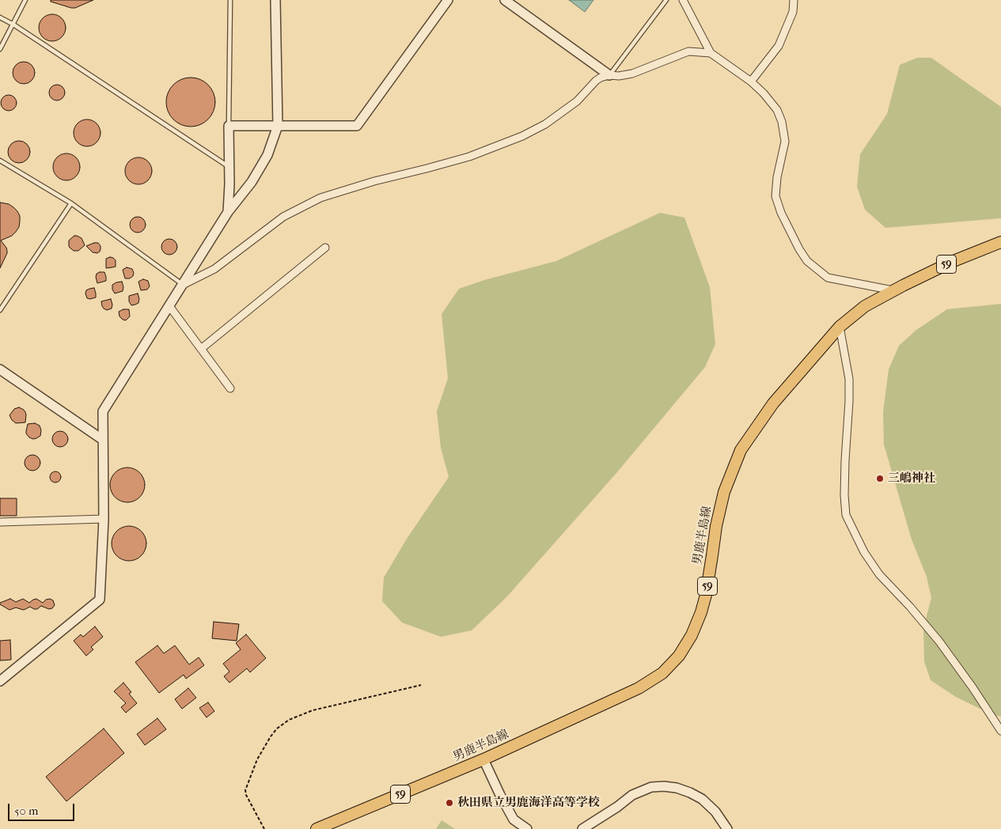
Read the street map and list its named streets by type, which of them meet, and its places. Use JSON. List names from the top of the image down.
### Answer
{
  "streets": {
    "main road": ["59", "男鹿半島線"]
  },
  "places": ["三嶋神社", "秋田県立男鹿海洋高等学校"],
  "scale_bar": "50 m"
}
